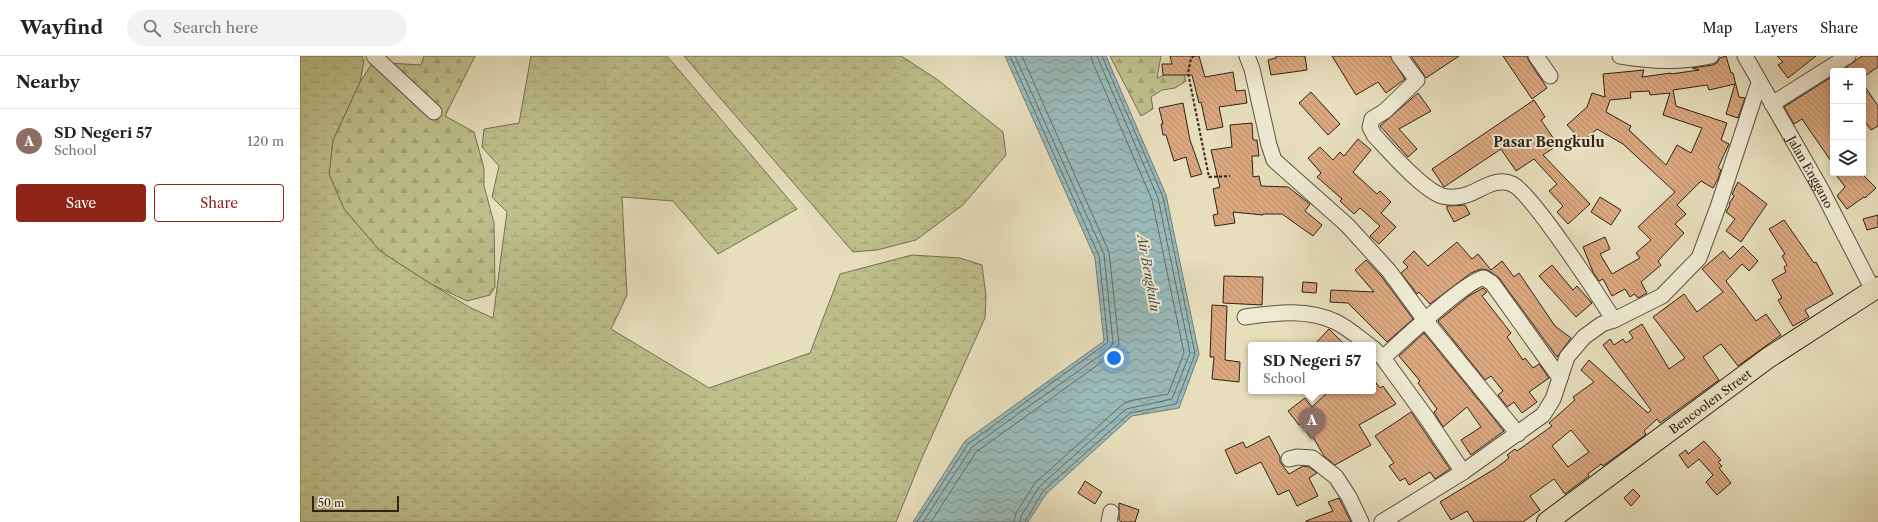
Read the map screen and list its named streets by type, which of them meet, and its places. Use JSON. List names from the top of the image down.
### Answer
{
  "streets": {
    "main road": ["Bencoolen Street"],
    "street": ["Jalan Enggano"]
  },
  "crossings": [
    ["Jalan Enggano", "Bencoolen Street"]
  ],
  "districts": ["Pasar Bengkulu"],
  "water": ["Air Bengkulu"],
  "scale_bar": "50 m",
  "page": {
    "header": "Wayfind",
    "search": "Search here",
    "nav": ["Map", "Layers", "Share"],
    "heading": "Nearby",
    "map_buttons": ["+", "−"],
    "list": [
      {
        "mark": "A",
        "name": "SD Negeri 57",
        "note": "School",
        "value": "120 m"
      }
    ],
    "buttons": ["Save", "Share"],
    "popup": ["SD Negeri 57", "School"],
    "pins": "A",
    "scale": "50 m"
  }
}
